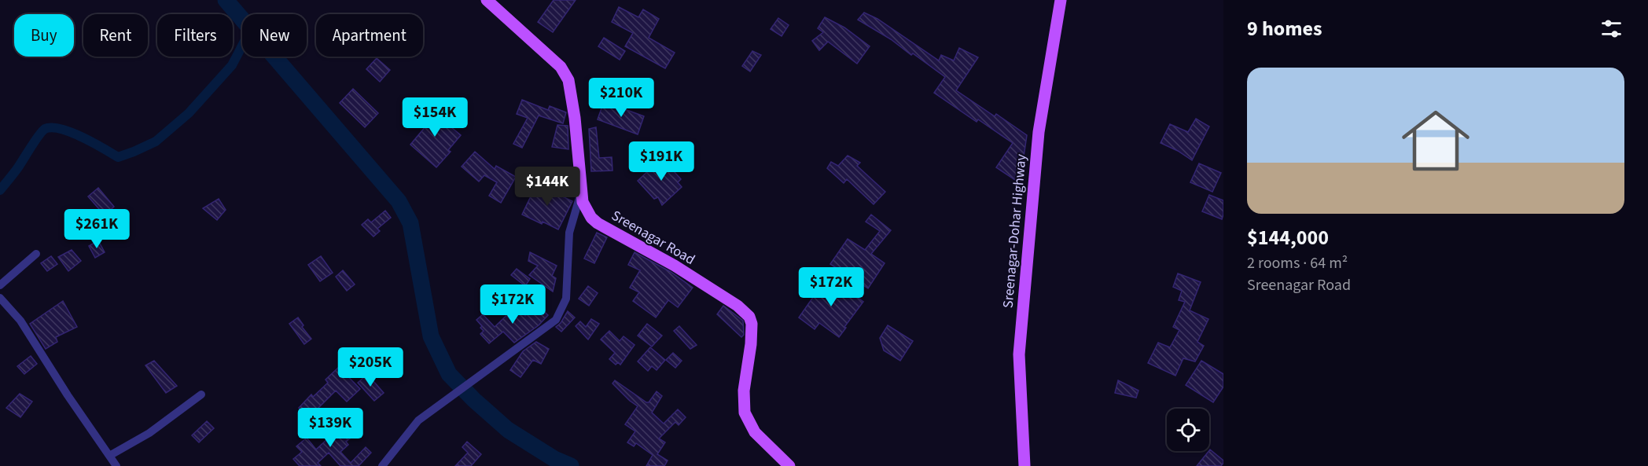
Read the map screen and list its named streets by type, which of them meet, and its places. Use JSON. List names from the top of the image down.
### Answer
{
  "streets": {
    "main road": ["Sreenagar-Dohar Highway", "Sreenagar Road"]
  },
  "page": {
    "heading": "9 homes",
    "chip": [
      "Buy",
      "Rent",
      "Filters",
      "New",
      "Apartment"
    ],
    "list": [
      {
        "name": "$144,000",
        "note": "2 rooms · 64 m² · Sreenagar Road"
      }
    ],
    "price": [
      "$210K",
      "$154K",
      "$191K",
      "$144K",
      "$261K",
      "$172K",
      "$172K",
      "$205K",
      "$139K"
    ]
  }
}
